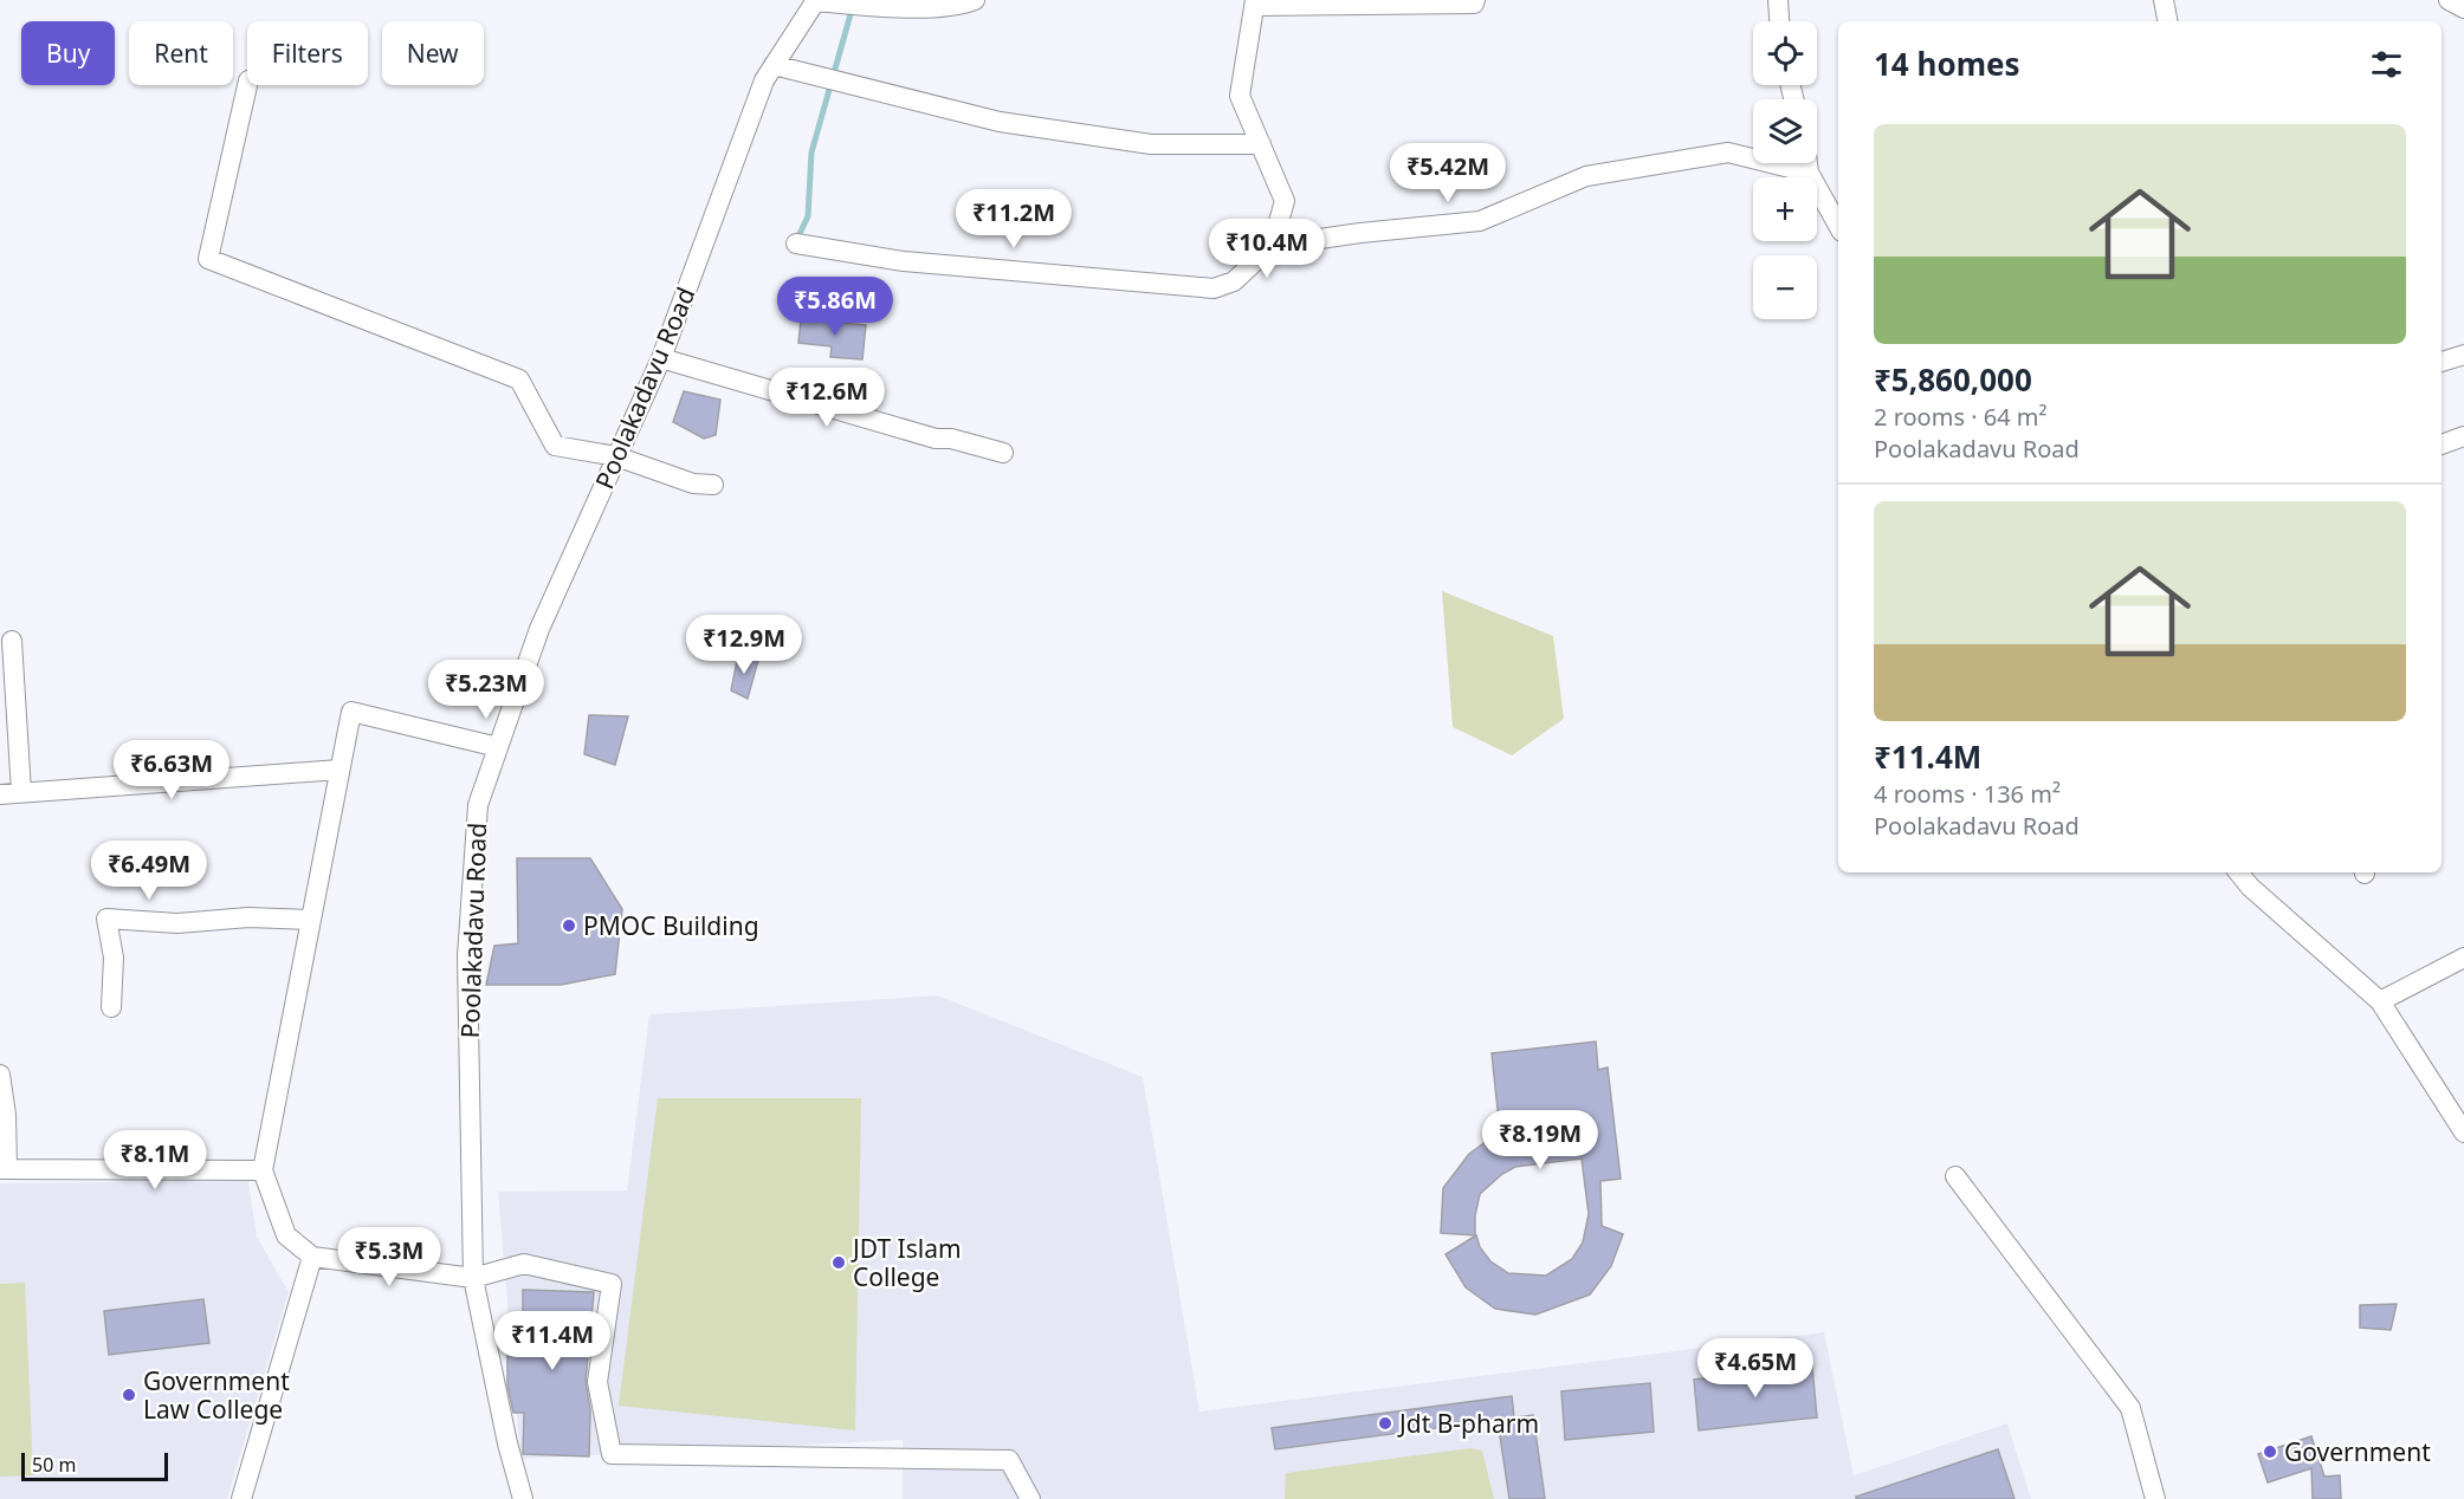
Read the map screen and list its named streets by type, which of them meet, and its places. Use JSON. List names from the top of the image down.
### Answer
{
  "streets": {
    "street": ["Poolakadavu Road"]
  },
  "places": [
    "PMOC Building",
    "JDT Islam College",
    "Government Law College",
    "Jdt B-pharm",
    "Government"
  ],
  "scale_bar": "50 m",
  "page": {
    "map_buttons": ["+", "−"],
    "chip": [
      "Buy",
      "Rent",
      "Filters",
      "New"
    ],
    "heading": "14 homes",
    "list": [
      {
        "name": "₹5,860,000",
        "note": "2 rooms · 64 m² · Poolakadavu Road"
      },
      {
        "name": "₹11.4M",
        "note": "4 rooms · 136 m² · Poolakadavu Road"
      }
    ],
    "price": [
      "₹5.42M",
      "₹11.2M",
      "₹10.4M",
      "₹5.86M",
      "₹12.6M",
      "₹12.9M",
      "₹5.23M",
      "₹6.63M",
      "₹6.49M",
      "₹8.19M",
      "₹8.1M",
      "₹5.3M",
      "₹11.4M",
      "₹4.65M"
    ],
    "scale": "50 m"
  }
}
